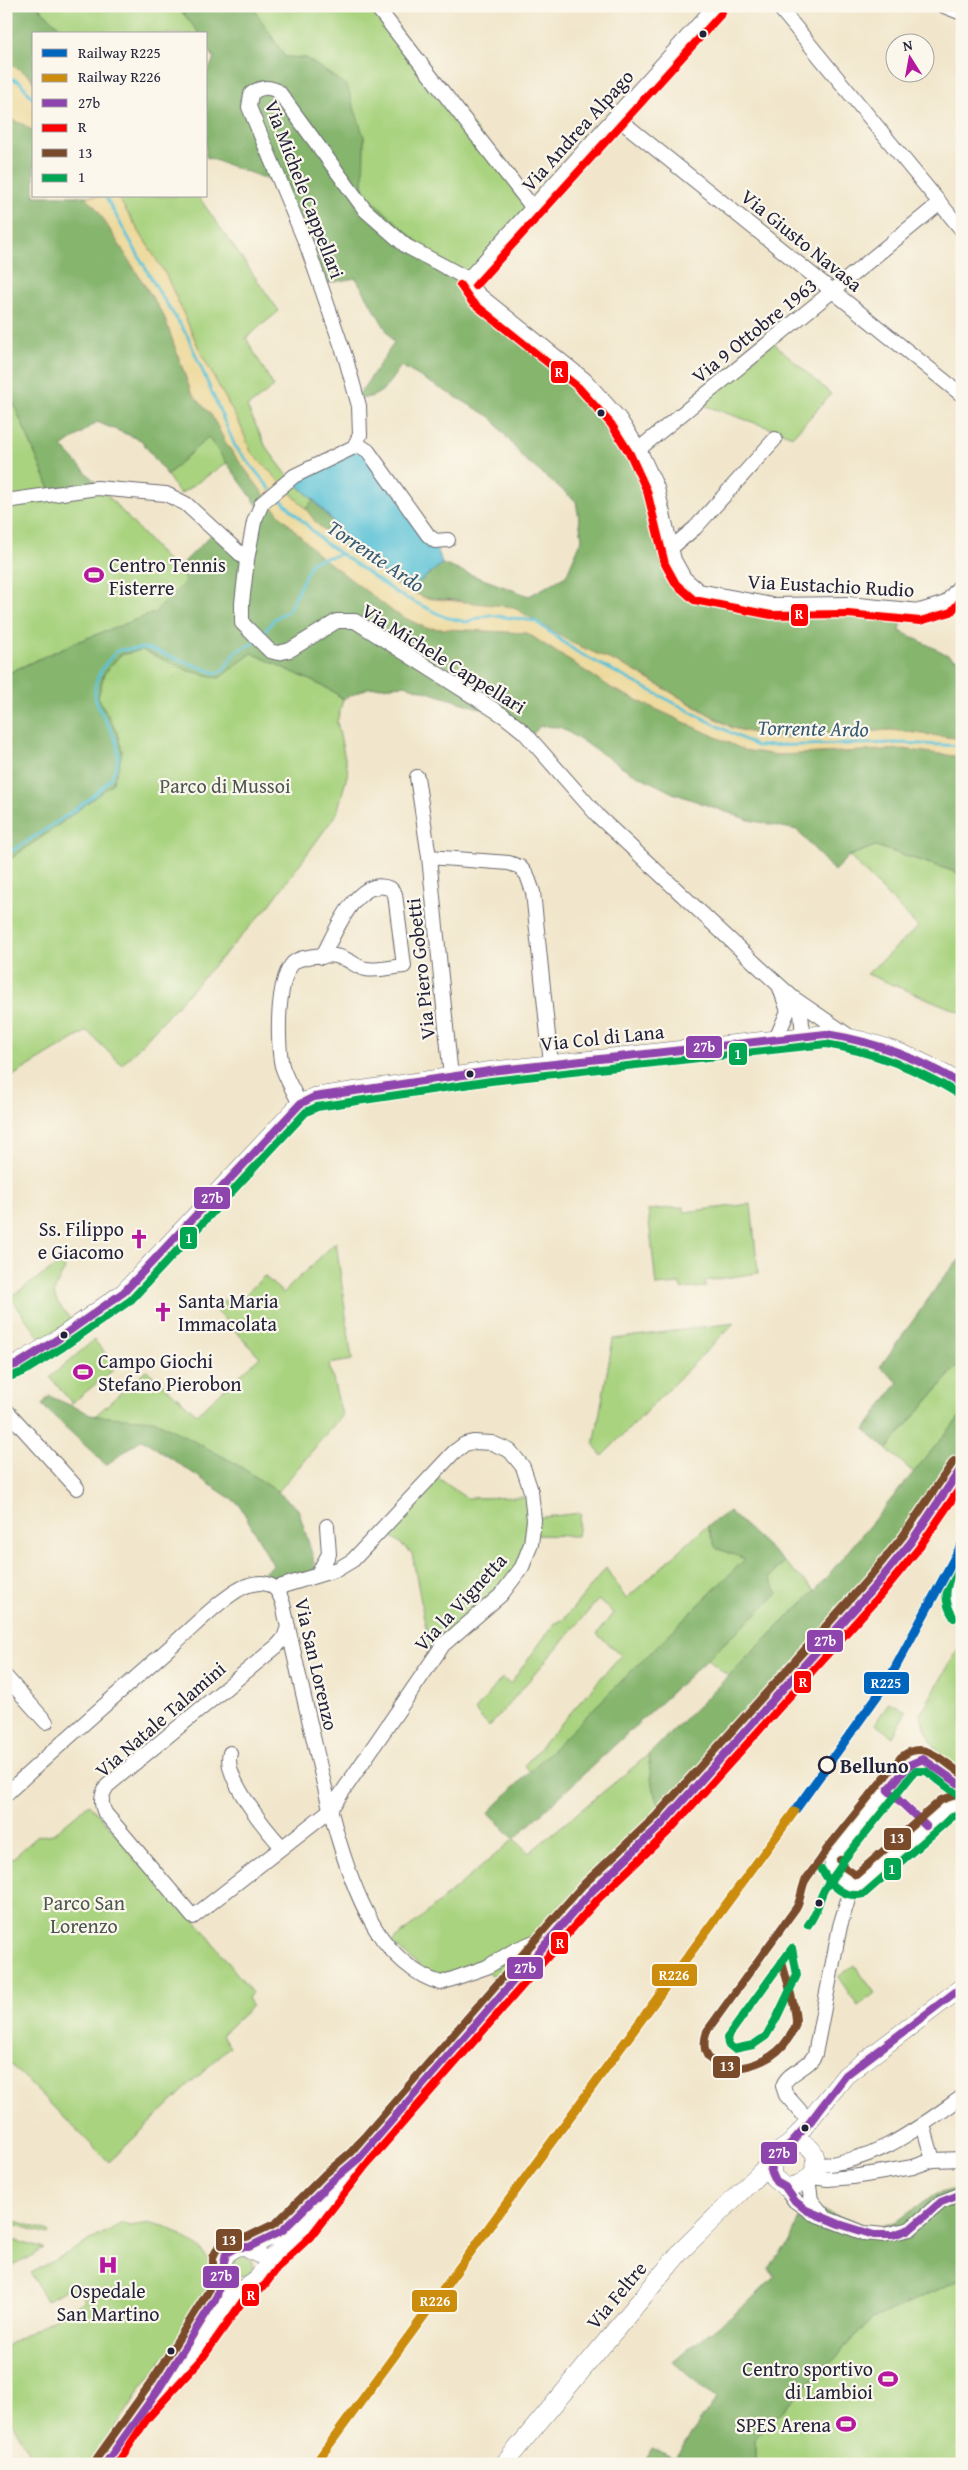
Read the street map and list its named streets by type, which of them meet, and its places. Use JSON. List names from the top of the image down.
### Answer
{
  "streets": {
    "main road": ["Via Col di Lana", "Via Feltre"],
    "street": [
      "Via Andrea Alpago",
      "Via Michele Cappellari",
      "Via Giusto Navasa",
      "Via 9 Ottobre 1963",
      "Via Eustachio Rudio",
      "Via Piero Gobetti",
      "Via la Vignetta",
      "Via San Lorenzo",
      "Via Natale Talamini"
    ]
  },
  "crossings": [
    ["Via Andrea Alpago", "Via Michele Cappellari"],
    ["Via Andrea Alpago", "Via Giusto Navasa"],
    ["Via Andrea Alpago", "Via Eustachio Rudio"],
    ["Via Michele Cappellari", "Via Eustachio Rudio"],
    ["Via Michele Cappellari", "Via Col di Lana"],
    ["Via Giusto Navasa", "Via 9 Ottobre 1963"],
    ["Via 9 Ottobre 1963", "Via Eustachio Rudio"],
    ["Via Piero Gobetti", "Via Col di Lana"],
    ["Via la Vignetta", "Via San Lorenzo"],
    ["Via la Vignetta", "Via Natale Talamini"],
    ["Via San Lorenzo", "Via Natale Talamini"]
  ],
  "water": ["Torrente Ardo"],
  "parks": ["Parco di Mussoi", "Parco San Lorenzo"],
  "places": {
    "sports": [
      "Centro Tennis Fisterre",
      "Campo Giochi Stefano Pierobon",
      "Centro sportivo di Lambioi",
      "SPES Arena"
    ],
    "church": ["Ss. Filippo e Giacomo", "Santa Maria Immacolata"],
    "other": ["Belluno"],
    "hospital": ["Ospedale San Martino"]
  },
  "lines": [
    "transit line R",
    "transit line 27b",
    "transit line 1",
    "transit line 13",
    "rail line R225",
    "rail line R226"
  ],
  "legend": [
    "Railway R225",
    "Railway R226",
    "27b",
    "R",
    "13",
    "1"
  ],
  "north": "top"
}
